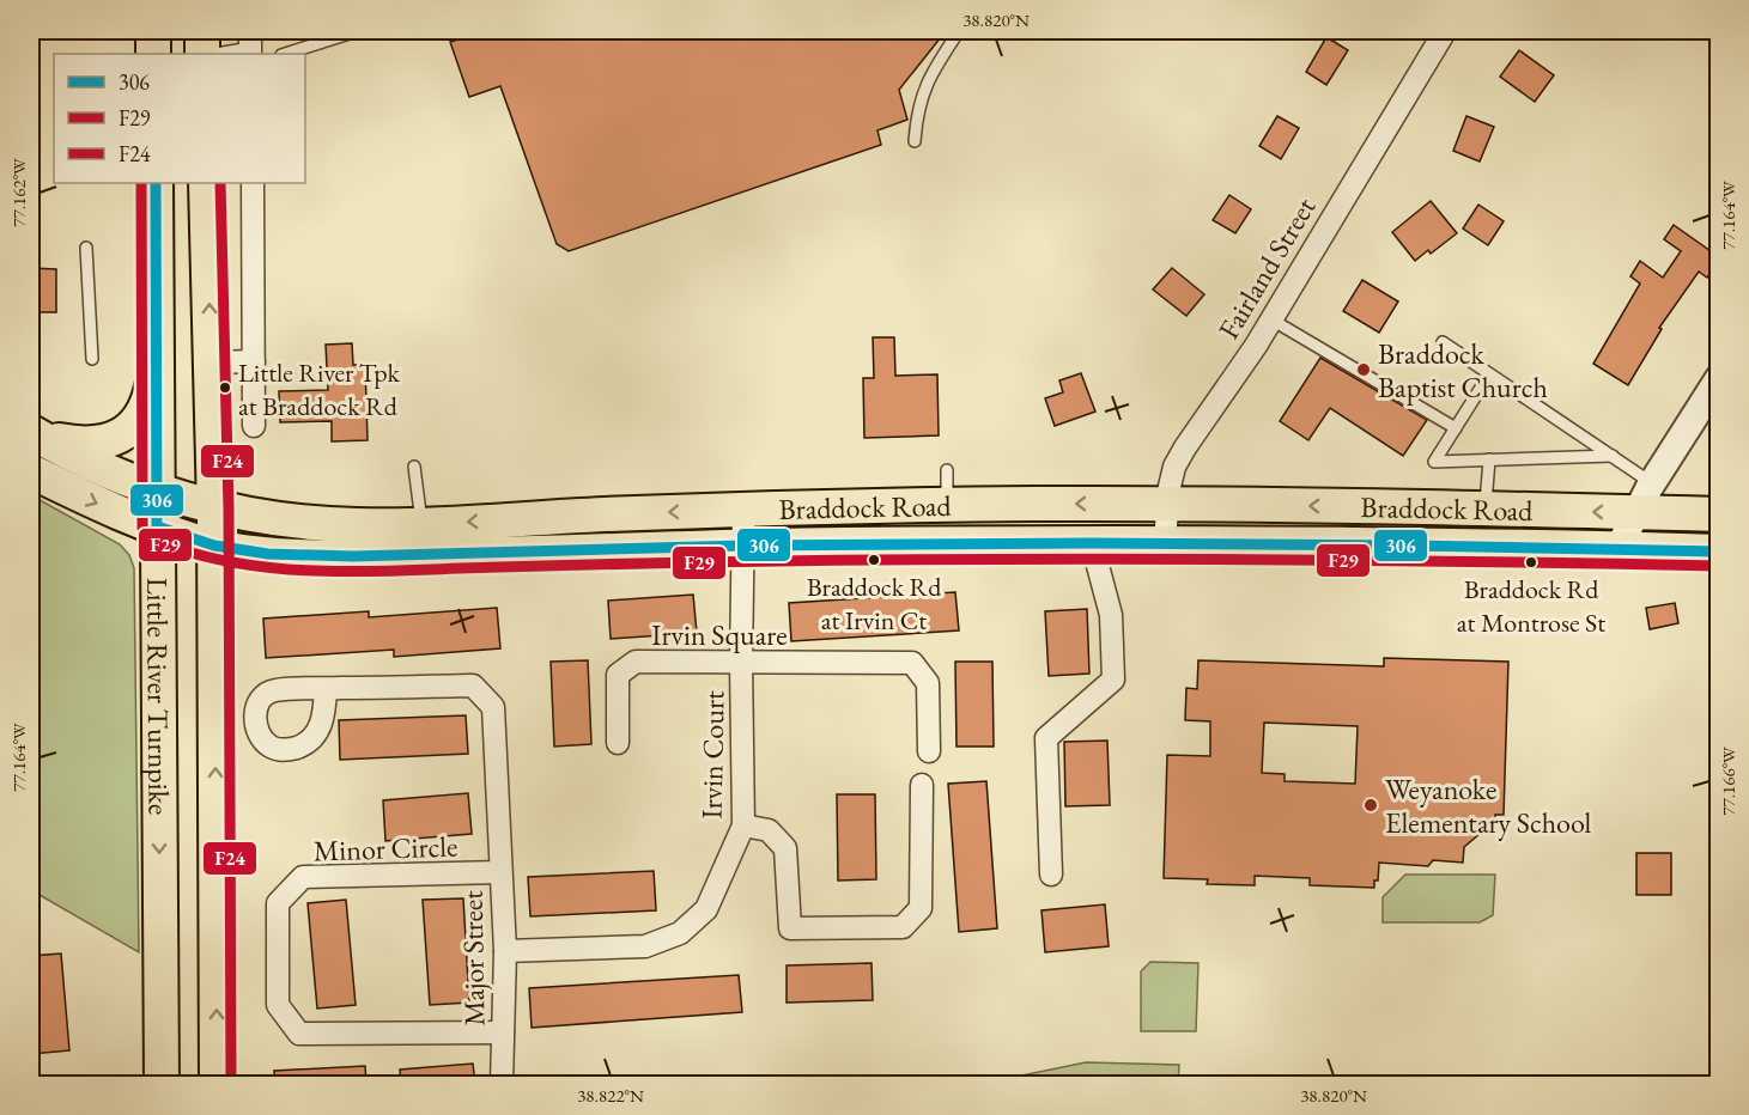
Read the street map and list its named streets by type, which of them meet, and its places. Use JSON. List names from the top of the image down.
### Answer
{
  "streets": {
    "main road": ["Braddock Road", "Little River Turnpike"],
    "street": [
      "Fairland Street",
      "Irvin Square",
      "Irvin Court",
      "Minor Circle",
      "Major Street"
    ]
  },
  "crossings": [
    ["Fairland Street", "Braddock Road"],
    ["Braddock Road", "Little River Turnpike"],
    ["Braddock Road", "Irvin Court"],
    ["Irvin Square", "Irvin Court"],
    ["Irvin Court", "Major Street"],
    ["Minor Circle", "Major Street"]
  ],
  "places": [
    "Braddock Baptist Church",
    "Little River Tpk at Braddock Rd",
    "Braddock Rd at Irvin Ct",
    "Braddock Rd at Montrose St",
    "Weyanoke Elementary School"
  ],
  "lines": ["transit line 306", "transit line F29", "transit line F24"],
  "legend": ["306", "F29", "F24"],
  "coordinates": [
    "38.820°N",
    "77.162°W",
    "77.164°W",
    "77.166°W",
    "38.822°N"
  ]
}
